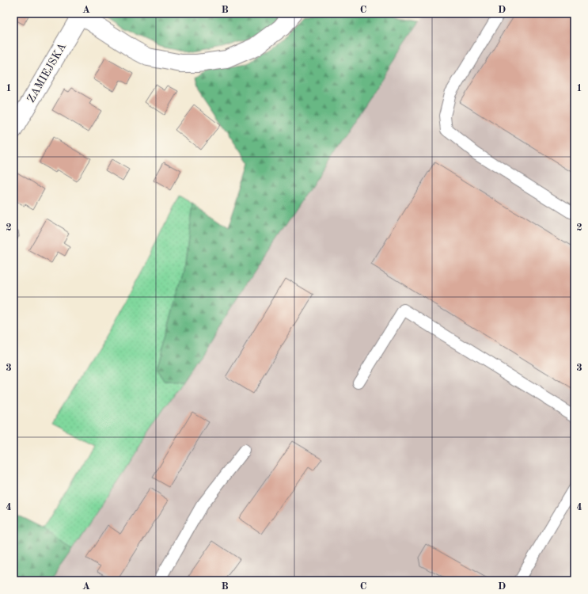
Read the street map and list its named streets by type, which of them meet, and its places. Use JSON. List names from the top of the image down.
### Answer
{
  "streets": {
    "street": ["ZAMIEJSKA"]
  },
  "grid": {
    "columns": [
      "A",
      "B",
      "C",
      "D"
    ],
    "rows": [
      "1",
      "2",
      "3",
      "4"
    ]
  }
}
